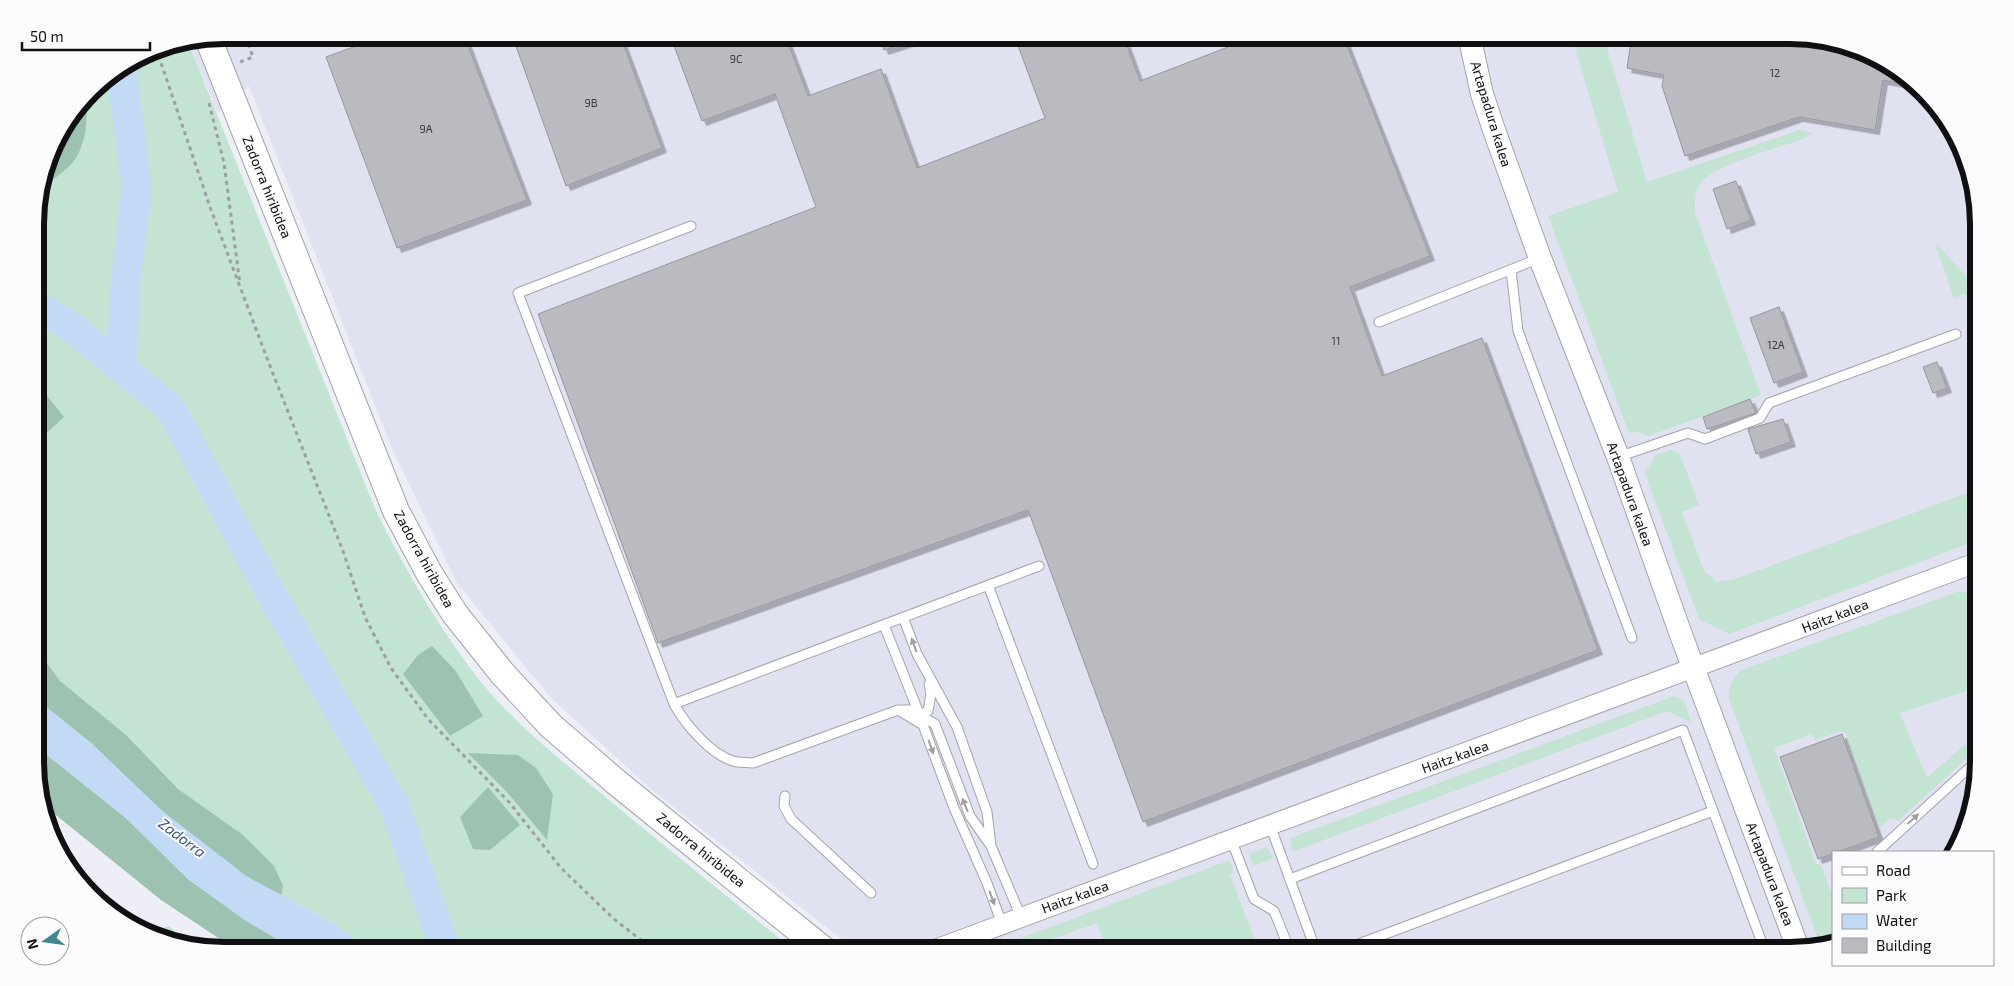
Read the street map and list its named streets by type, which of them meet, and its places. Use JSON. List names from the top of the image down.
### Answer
{
  "streets": {
    "main road": ["Zadorra hiribidea"],
    "street": ["Artapadura kalea", "Haitz kalea"]
  },
  "crossings": [
    ["Artapadura kalea", "Haitz kalea"]
  ],
  "water": ["Zadorra"],
  "house_numbers": [
    "9C",
    "12",
    "9B",
    "9A",
    "11",
    "12A"
  ],
  "legend": [
    "Road",
    "Park",
    "Water",
    "Building"
  ],
  "scale_bar": "50 m",
  "north": "left"
}
